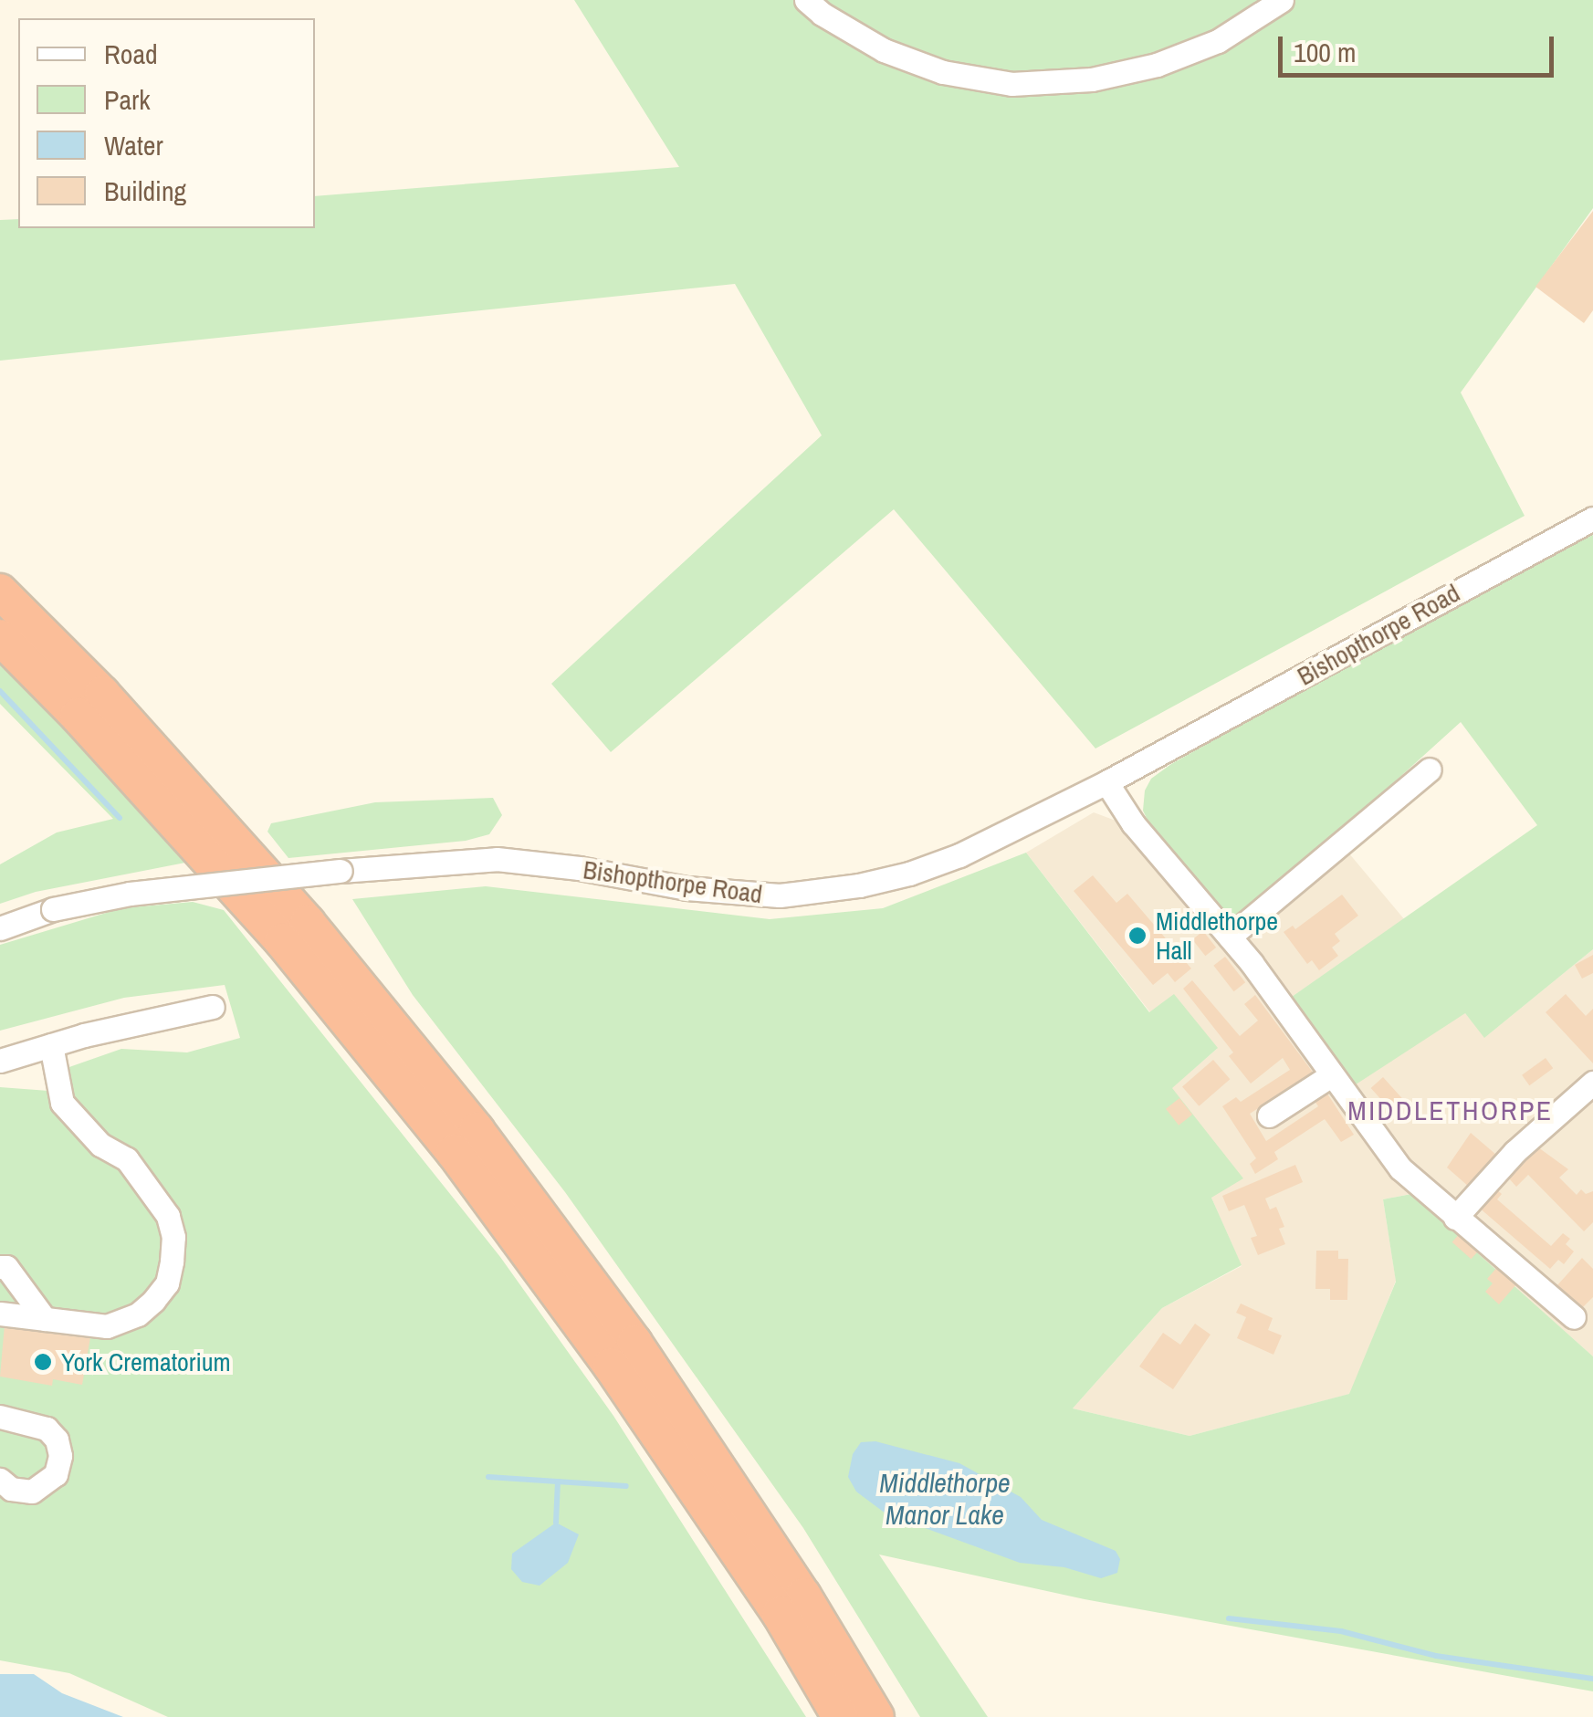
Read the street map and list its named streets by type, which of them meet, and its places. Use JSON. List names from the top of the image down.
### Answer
{
  "streets": {
    "street": ["Bishopthorpe Road"]
  },
  "districts": ["MIDDLETHORPE"],
  "water": ["Middlethorpe Manor Lake"],
  "places": ["Middlethorpe Hall", "York Crematorium"],
  "legend": [
    "Road",
    "Park",
    "Water",
    "Building"
  ],
  "scale_bar": "100 m"
}
